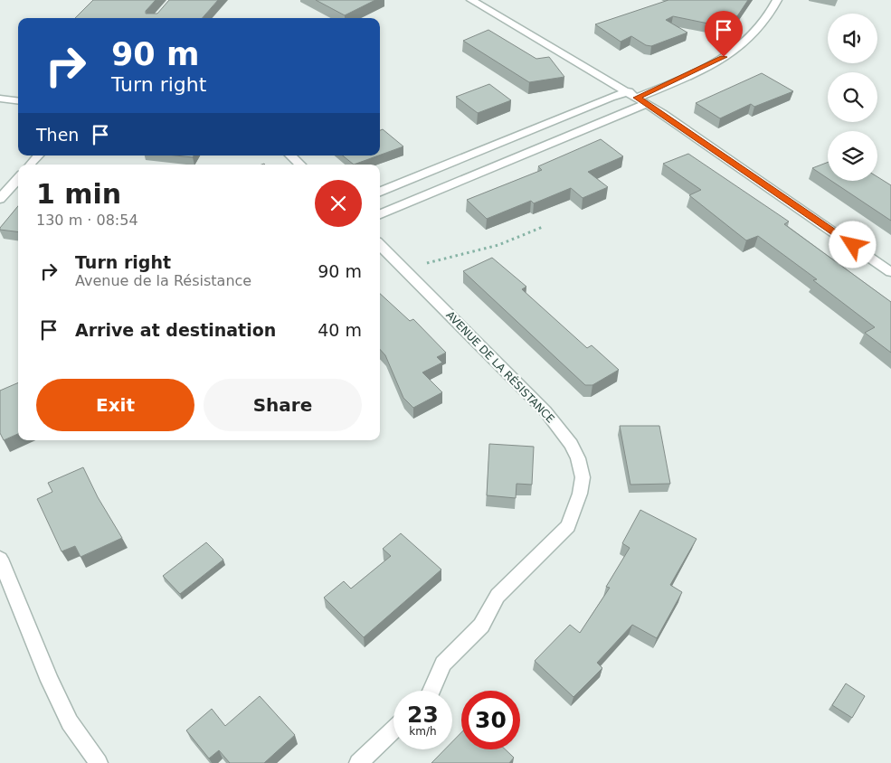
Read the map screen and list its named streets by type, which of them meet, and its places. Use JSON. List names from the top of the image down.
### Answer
{
  "streets": {
    "street": ["AVENUE DE LA RÉSISTANCE"]
  },
  "page": {
    "turn": ["90 m", "Turn right"],
    "then": "Then",
    "heading": ["1 min", "130 m · 08:54"],
    "list": [
      {
        "name": "Turn right",
        "note": "Avenue de la Résistance",
        "value": "90 m"
      },
      {
        "name": "Arrive at destination",
        "value": "40 m"
      }
    ],
    "buttons": ["Exit", "Share"],
    "speed": "23 km/h",
    "limit": "30"
  }
}
